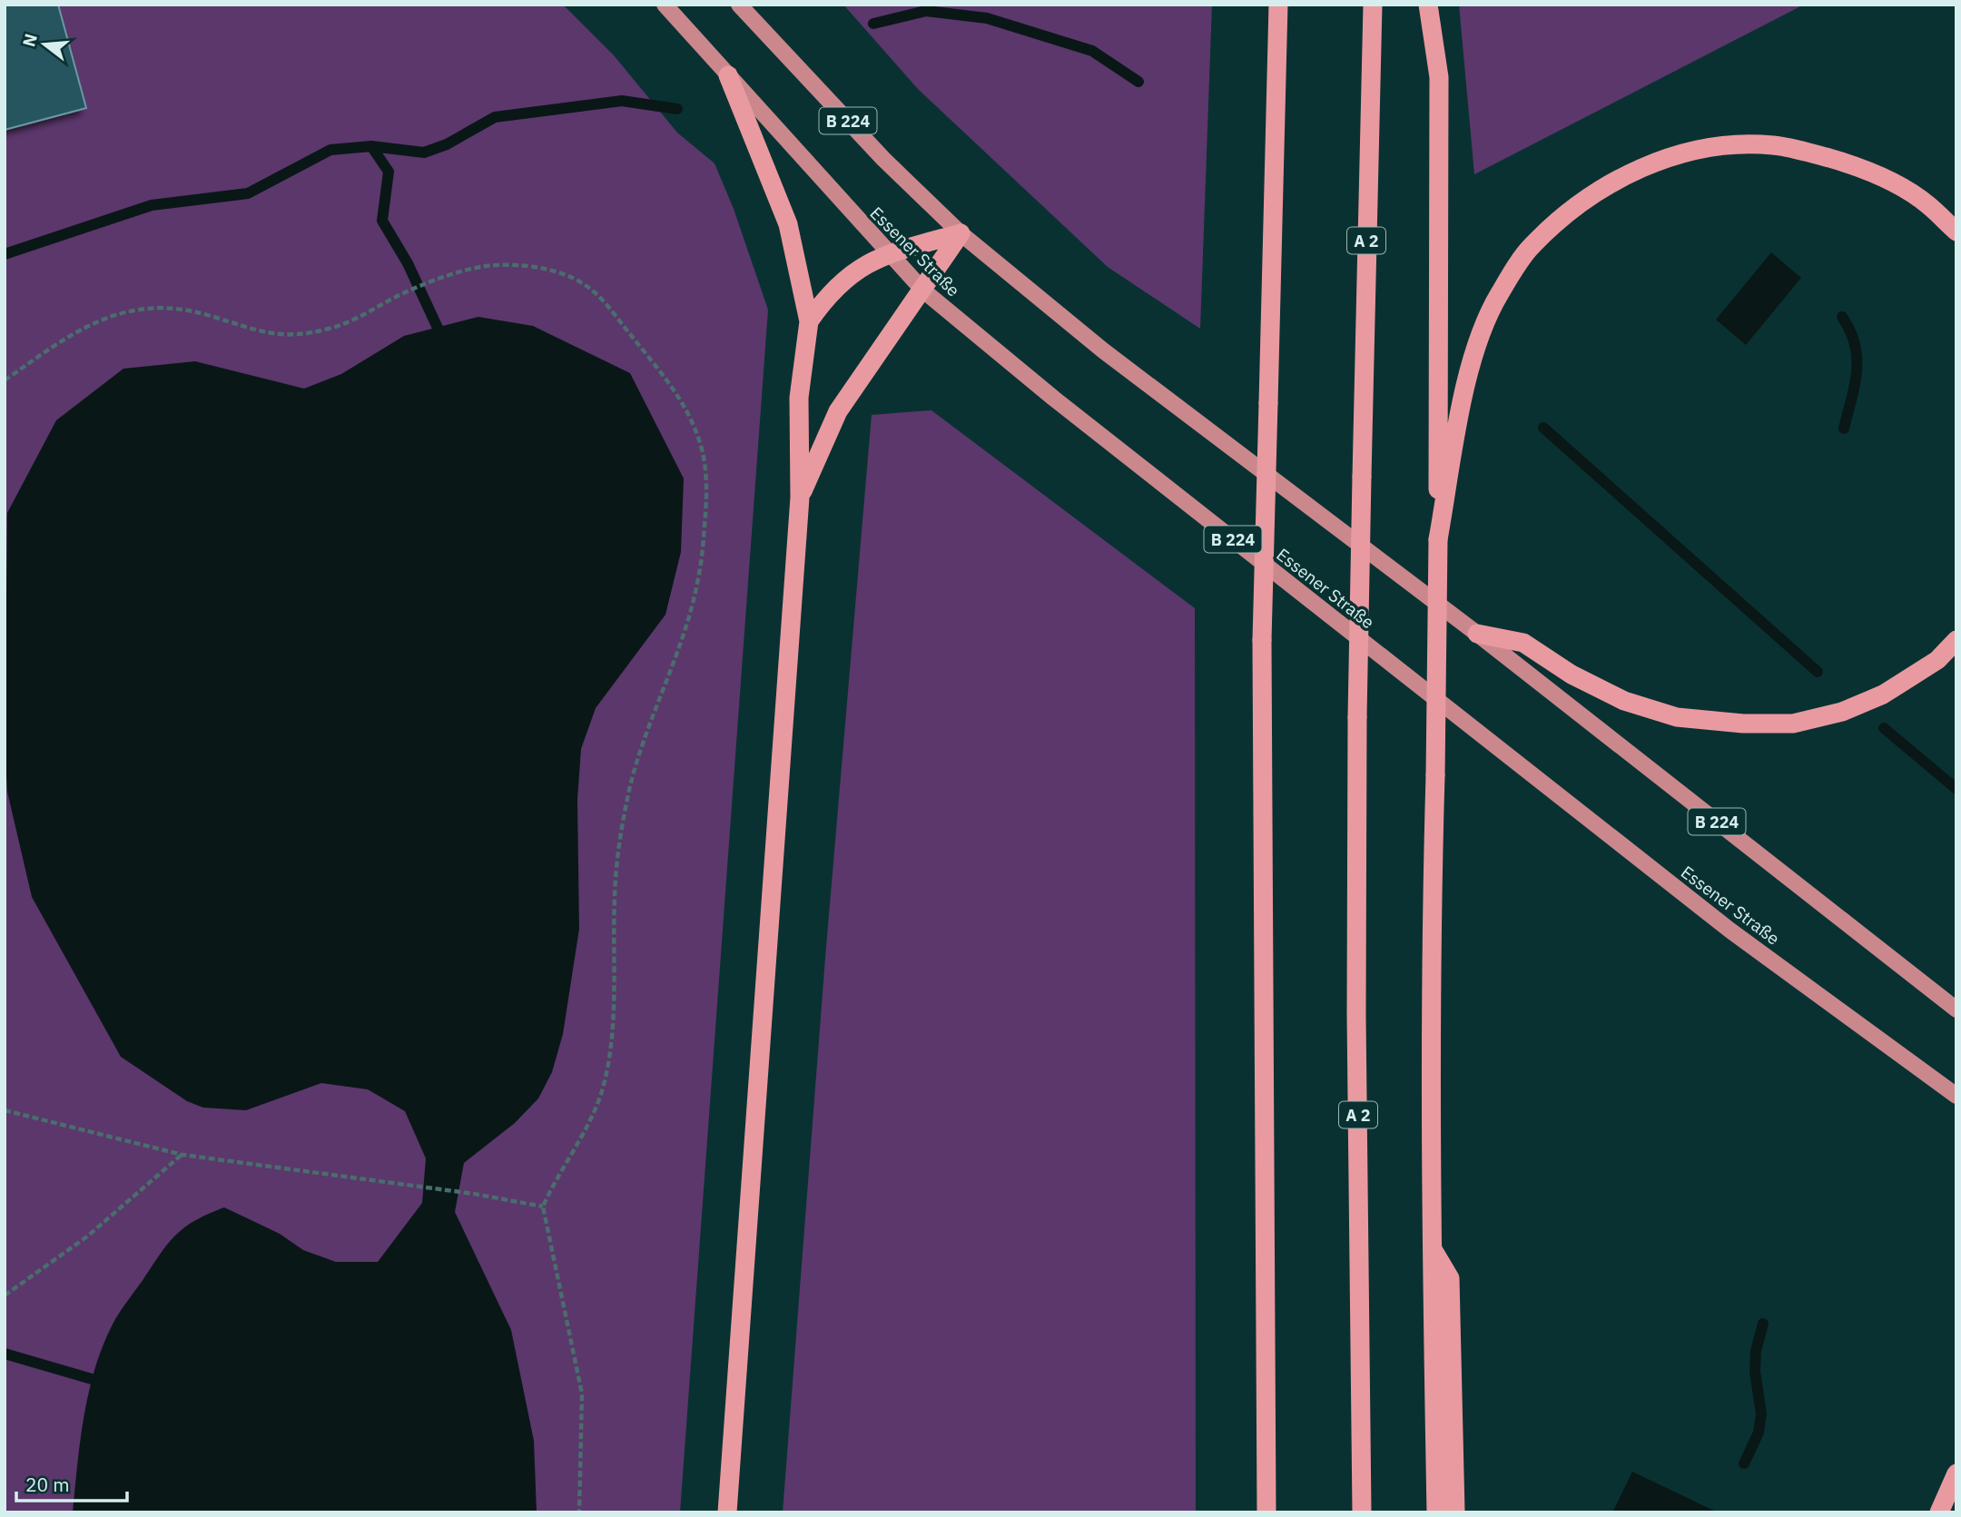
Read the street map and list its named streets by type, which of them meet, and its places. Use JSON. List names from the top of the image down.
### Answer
{
  "streets": {
    "highway": ["A 2"],
    "main road": ["B 224", "Essener Straße"]
  },
  "scale_bar": "20 m",
  "north": "left"
}
